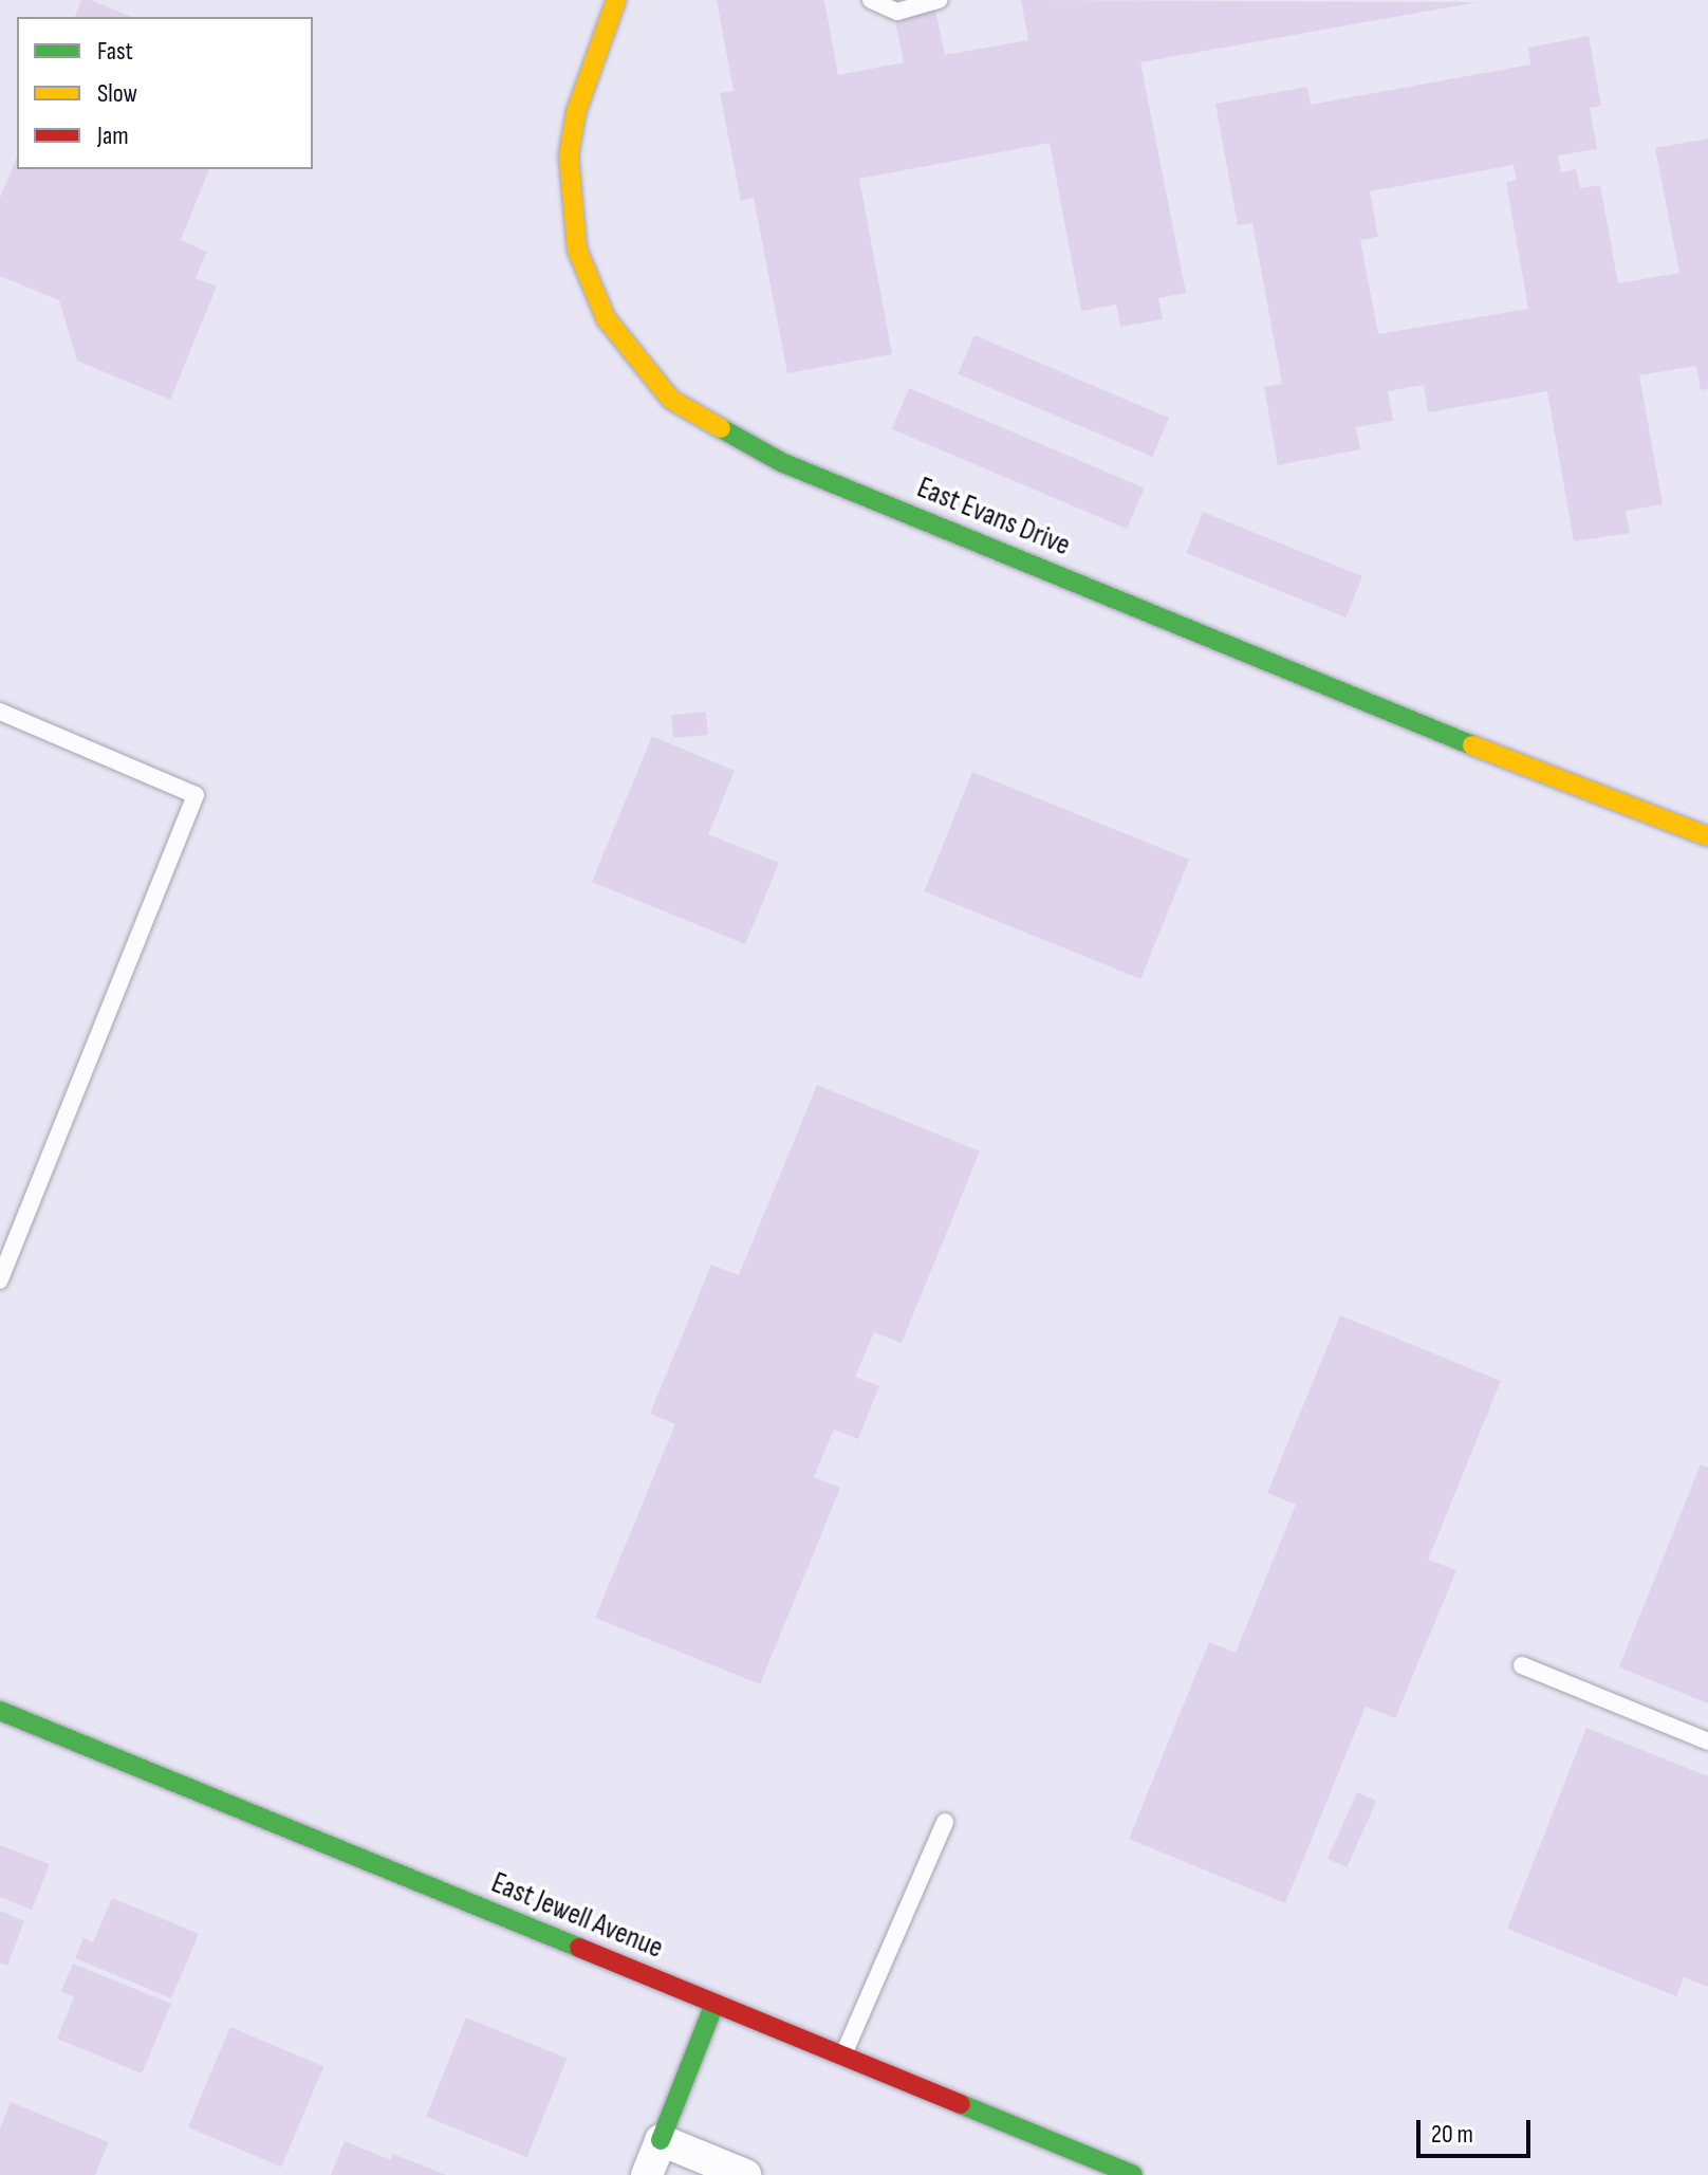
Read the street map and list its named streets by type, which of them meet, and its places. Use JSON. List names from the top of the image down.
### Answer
{
  "streets": {
    "street": ["East Evans Drive", "East Jewell Avenue"]
  },
  "legend": ["Fast", "Slow", "Jam"],
  "scale_bar": "20 m"
}
